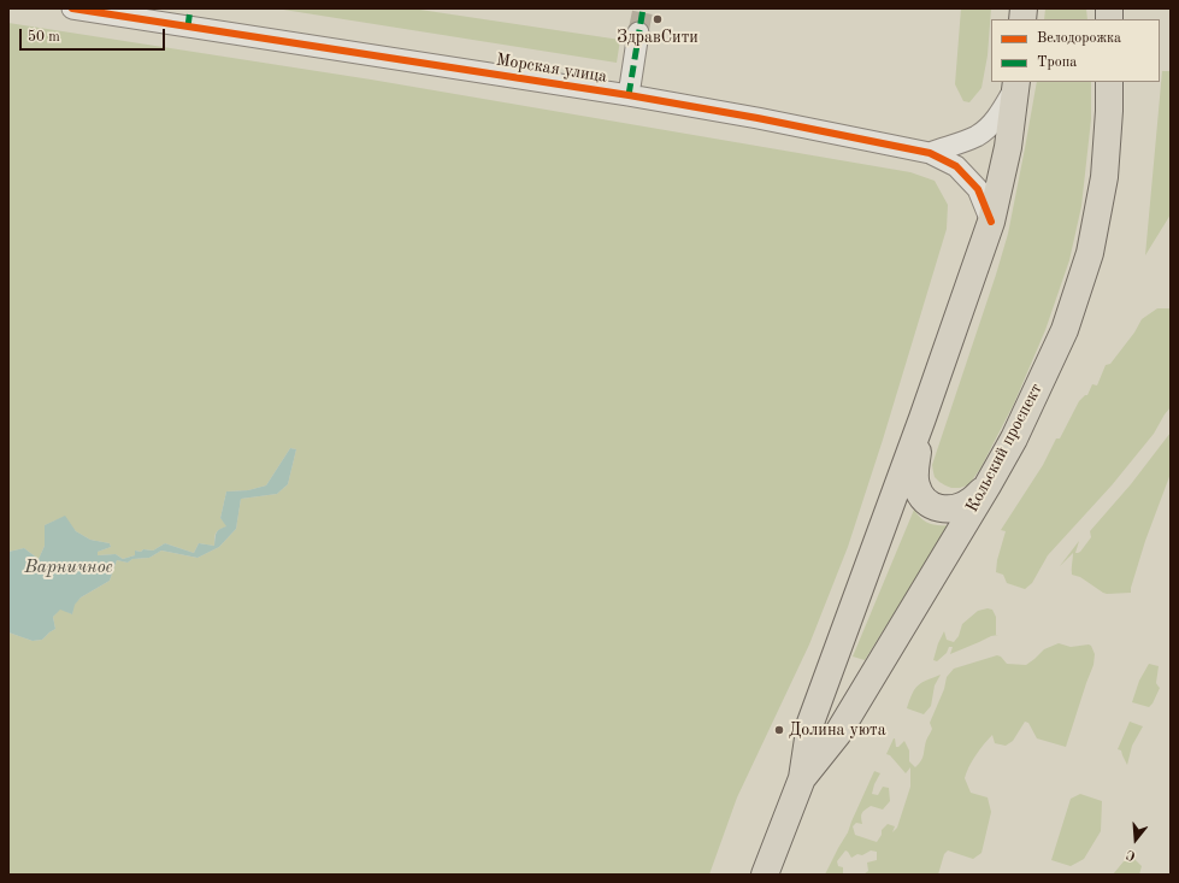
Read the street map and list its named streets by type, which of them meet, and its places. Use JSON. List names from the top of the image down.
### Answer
{
  "streets": {
    "main road": ["Кольский проспект"],
    "street": ["Морская улица"]
  },
  "crossings": [
    ["Морская улица", "Кольский проспект"]
  ],
  "water": ["Варничное"],
  "places": ["ЗдравСити", "Долина уюта"],
  "legend": ["Велодорожка", "Тропа"],
  "scale_bar": "50 m",
  "north": "bottom"
}
